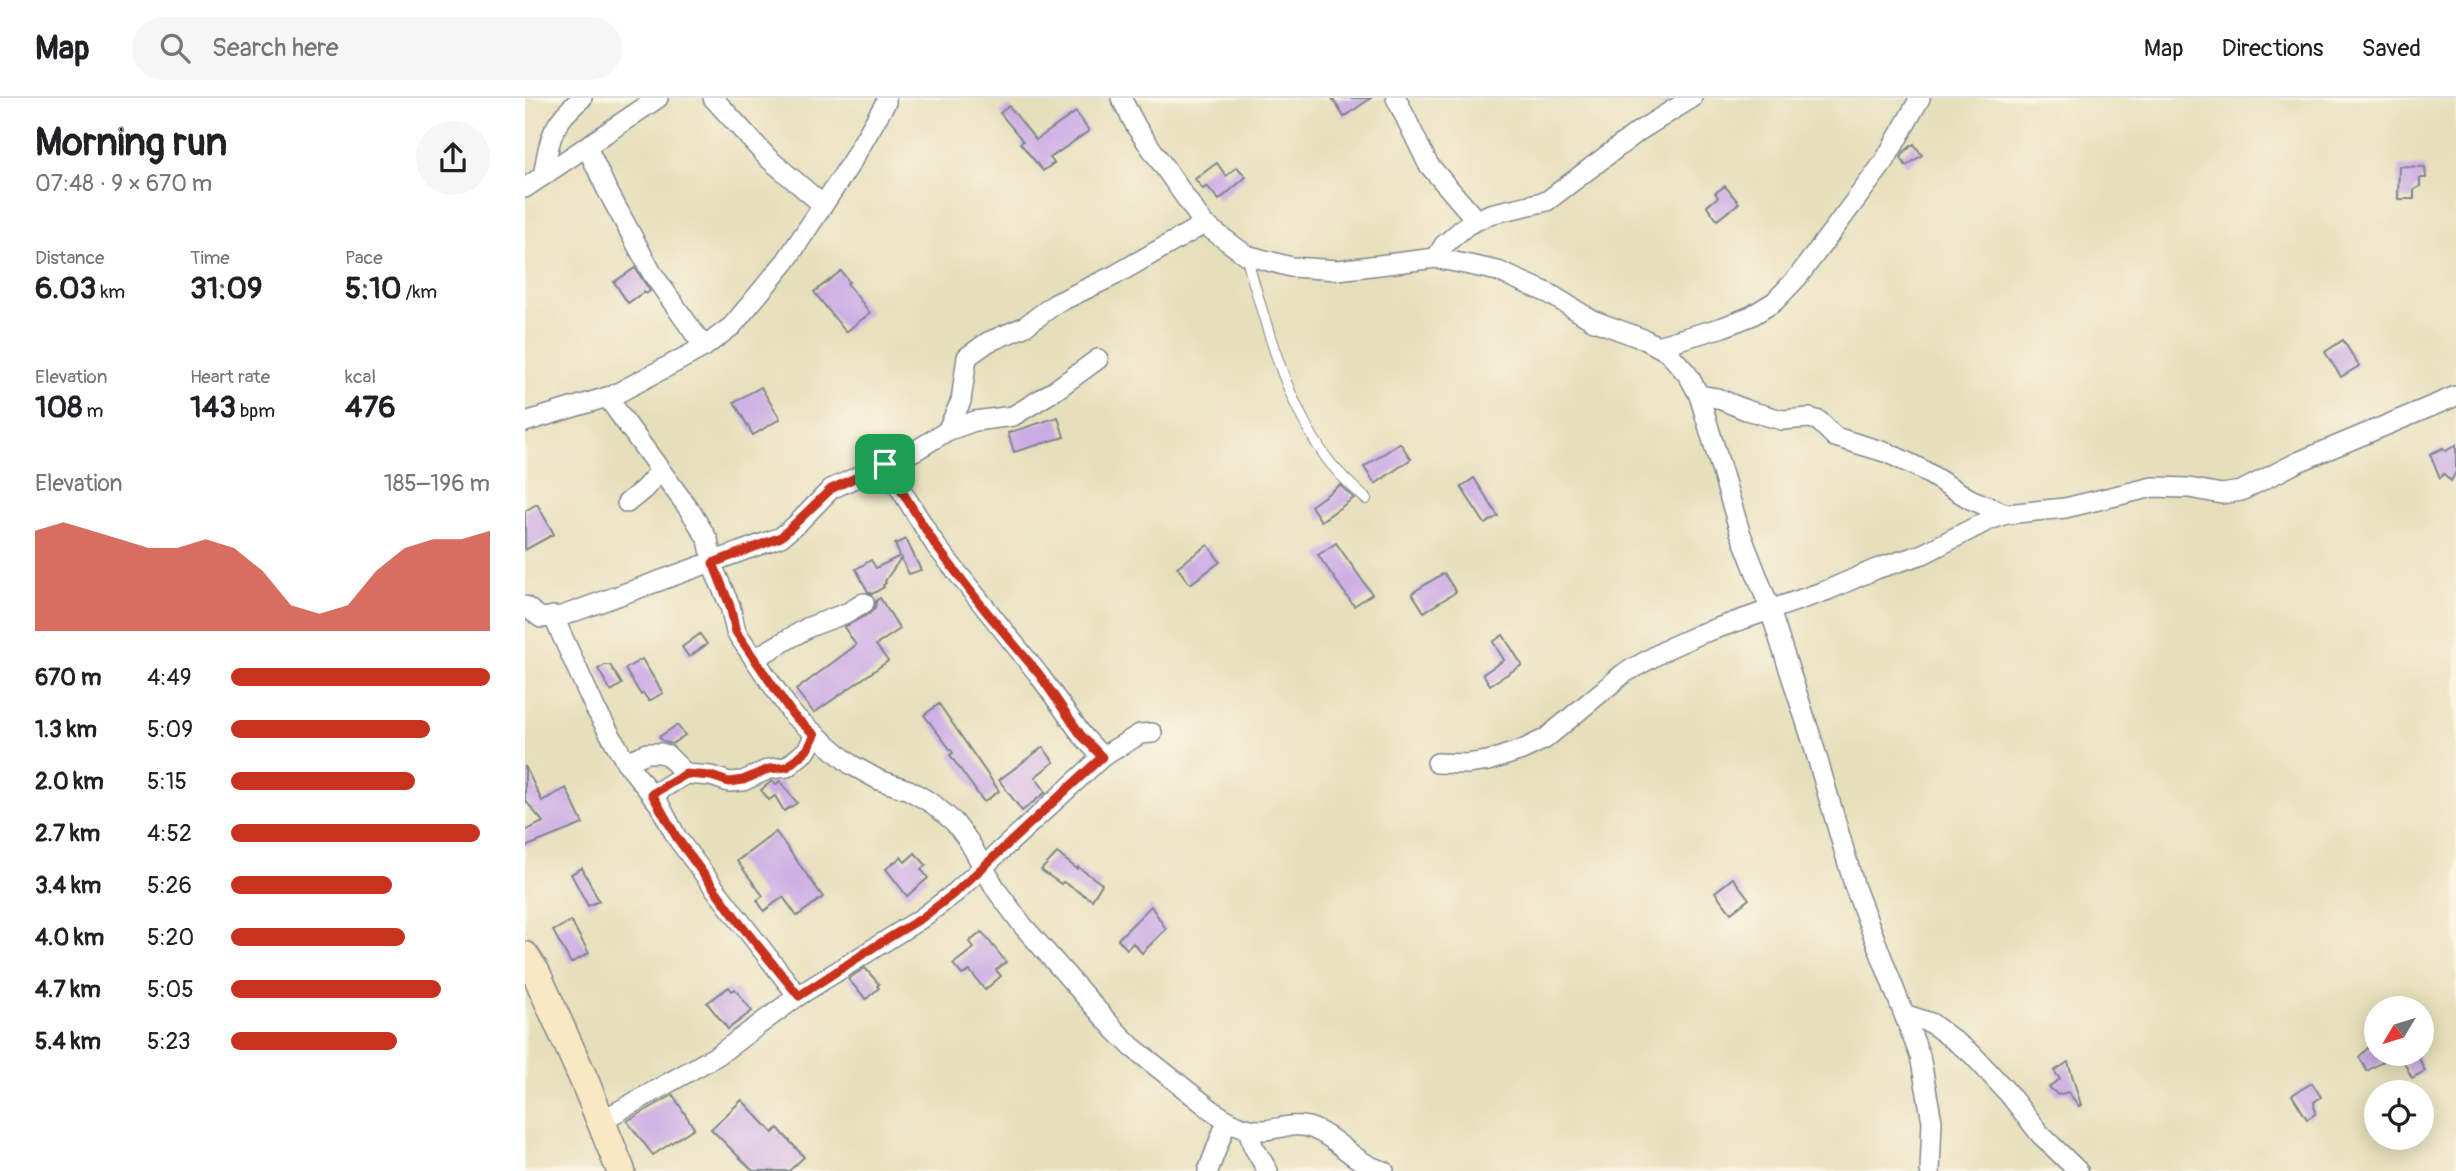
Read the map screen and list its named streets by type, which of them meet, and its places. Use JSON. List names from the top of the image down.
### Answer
{
  "north": "bottom left",
  "page": {
    "header": "Map",
    "search": "Search here",
    "nav": ["Map", "Directions", "Saved"],
    "heading": ["Morning run", "07:48 · 9 × 670 m"],
    "stats": [
      ["Distance", "6.03 km"],
      ["Time", "31:09"],
      ["Pace", "5:10 /km"],
      ["Elevation", "108 m"],
      ["Heart rate", "143 bpm"],
      ["kcal", "476"]
    ],
    "chart": ["Elevation", "185–196 m"],
    "list": [
      {
        "name": "670 m",
        "note": "4:49"
      },
      {
        "name": "1.3 km",
        "note": "5:09"
      },
      {
        "name": "2.0 km",
        "note": "5:15"
      },
      {
        "name": "2.7 km",
        "note": "4:52"
      },
      {
        "name": "3.4 km",
        "note": "5:26"
      },
      {
        "name": "4.0 km",
        "note": "5:20"
      },
      {
        "name": "4.7 km",
        "note": "5:05"
      },
      {
        "name": "5.4 km",
        "note": "5:23"
      }
    ]
  }
}
